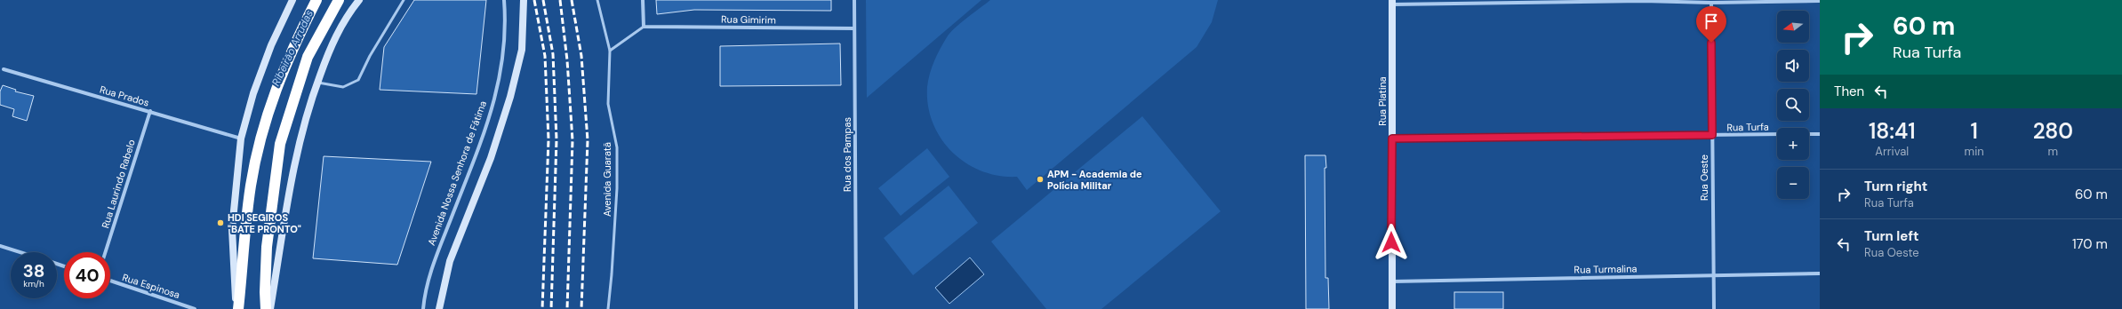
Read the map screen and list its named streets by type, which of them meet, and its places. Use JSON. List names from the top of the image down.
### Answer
{
  "streets": {
    "main road": ["Rua Platina"],
    "street": [
      "Rua Gimirim",
      "Rua Prados",
      "Rua Turfa",
      "Rua dos Pampas",
      "Avenida Nossa Senhora de Fátima",
      "Rua Oeste",
      "Rua Laurindo Rabelo",
      "Rua Turmalina",
      "Rua Espinosa"
    ],
    "lane": ["Avenida Guaratã"]
  },
  "crossings": [
    ["Rua Gimirim", "Rua dos Pampas"],
    ["Rua Prados", "Rua Laurindo Rabelo"],
    ["Rua Platina", "Rua Turfa"],
    ["Rua Platina", "Rua Turmalina"],
    ["Rua Turfa", "Rua Oeste"],
    ["Rua Oeste", "Rua Turmalina"]
  ],
  "water": ["Ribeirão Arrudas"],
  "places": ["APM - Academia de Polícia Militar", "HDI SEGIROS \"BATE PRONTO\""],
  "north": "left",
  "page": {
    "turn": ["60 m", "Rua Turfa"],
    "map_buttons": ["+", "−"],
    "then": "Then",
    "eta": [
      "18:41",
      "Arrival",
      "1",
      "min",
      "280",
      "m"
    ],
    "list": [
      {
        "name": "Turn right",
        "note": "Rua Turfa",
        "value": "60 m"
      },
      {
        "name": "Turn left",
        "note": "Rua Oeste",
        "value": "170 m"
      }
    ],
    "speed": "38 km/h",
    "limit": "40"
  }
}
